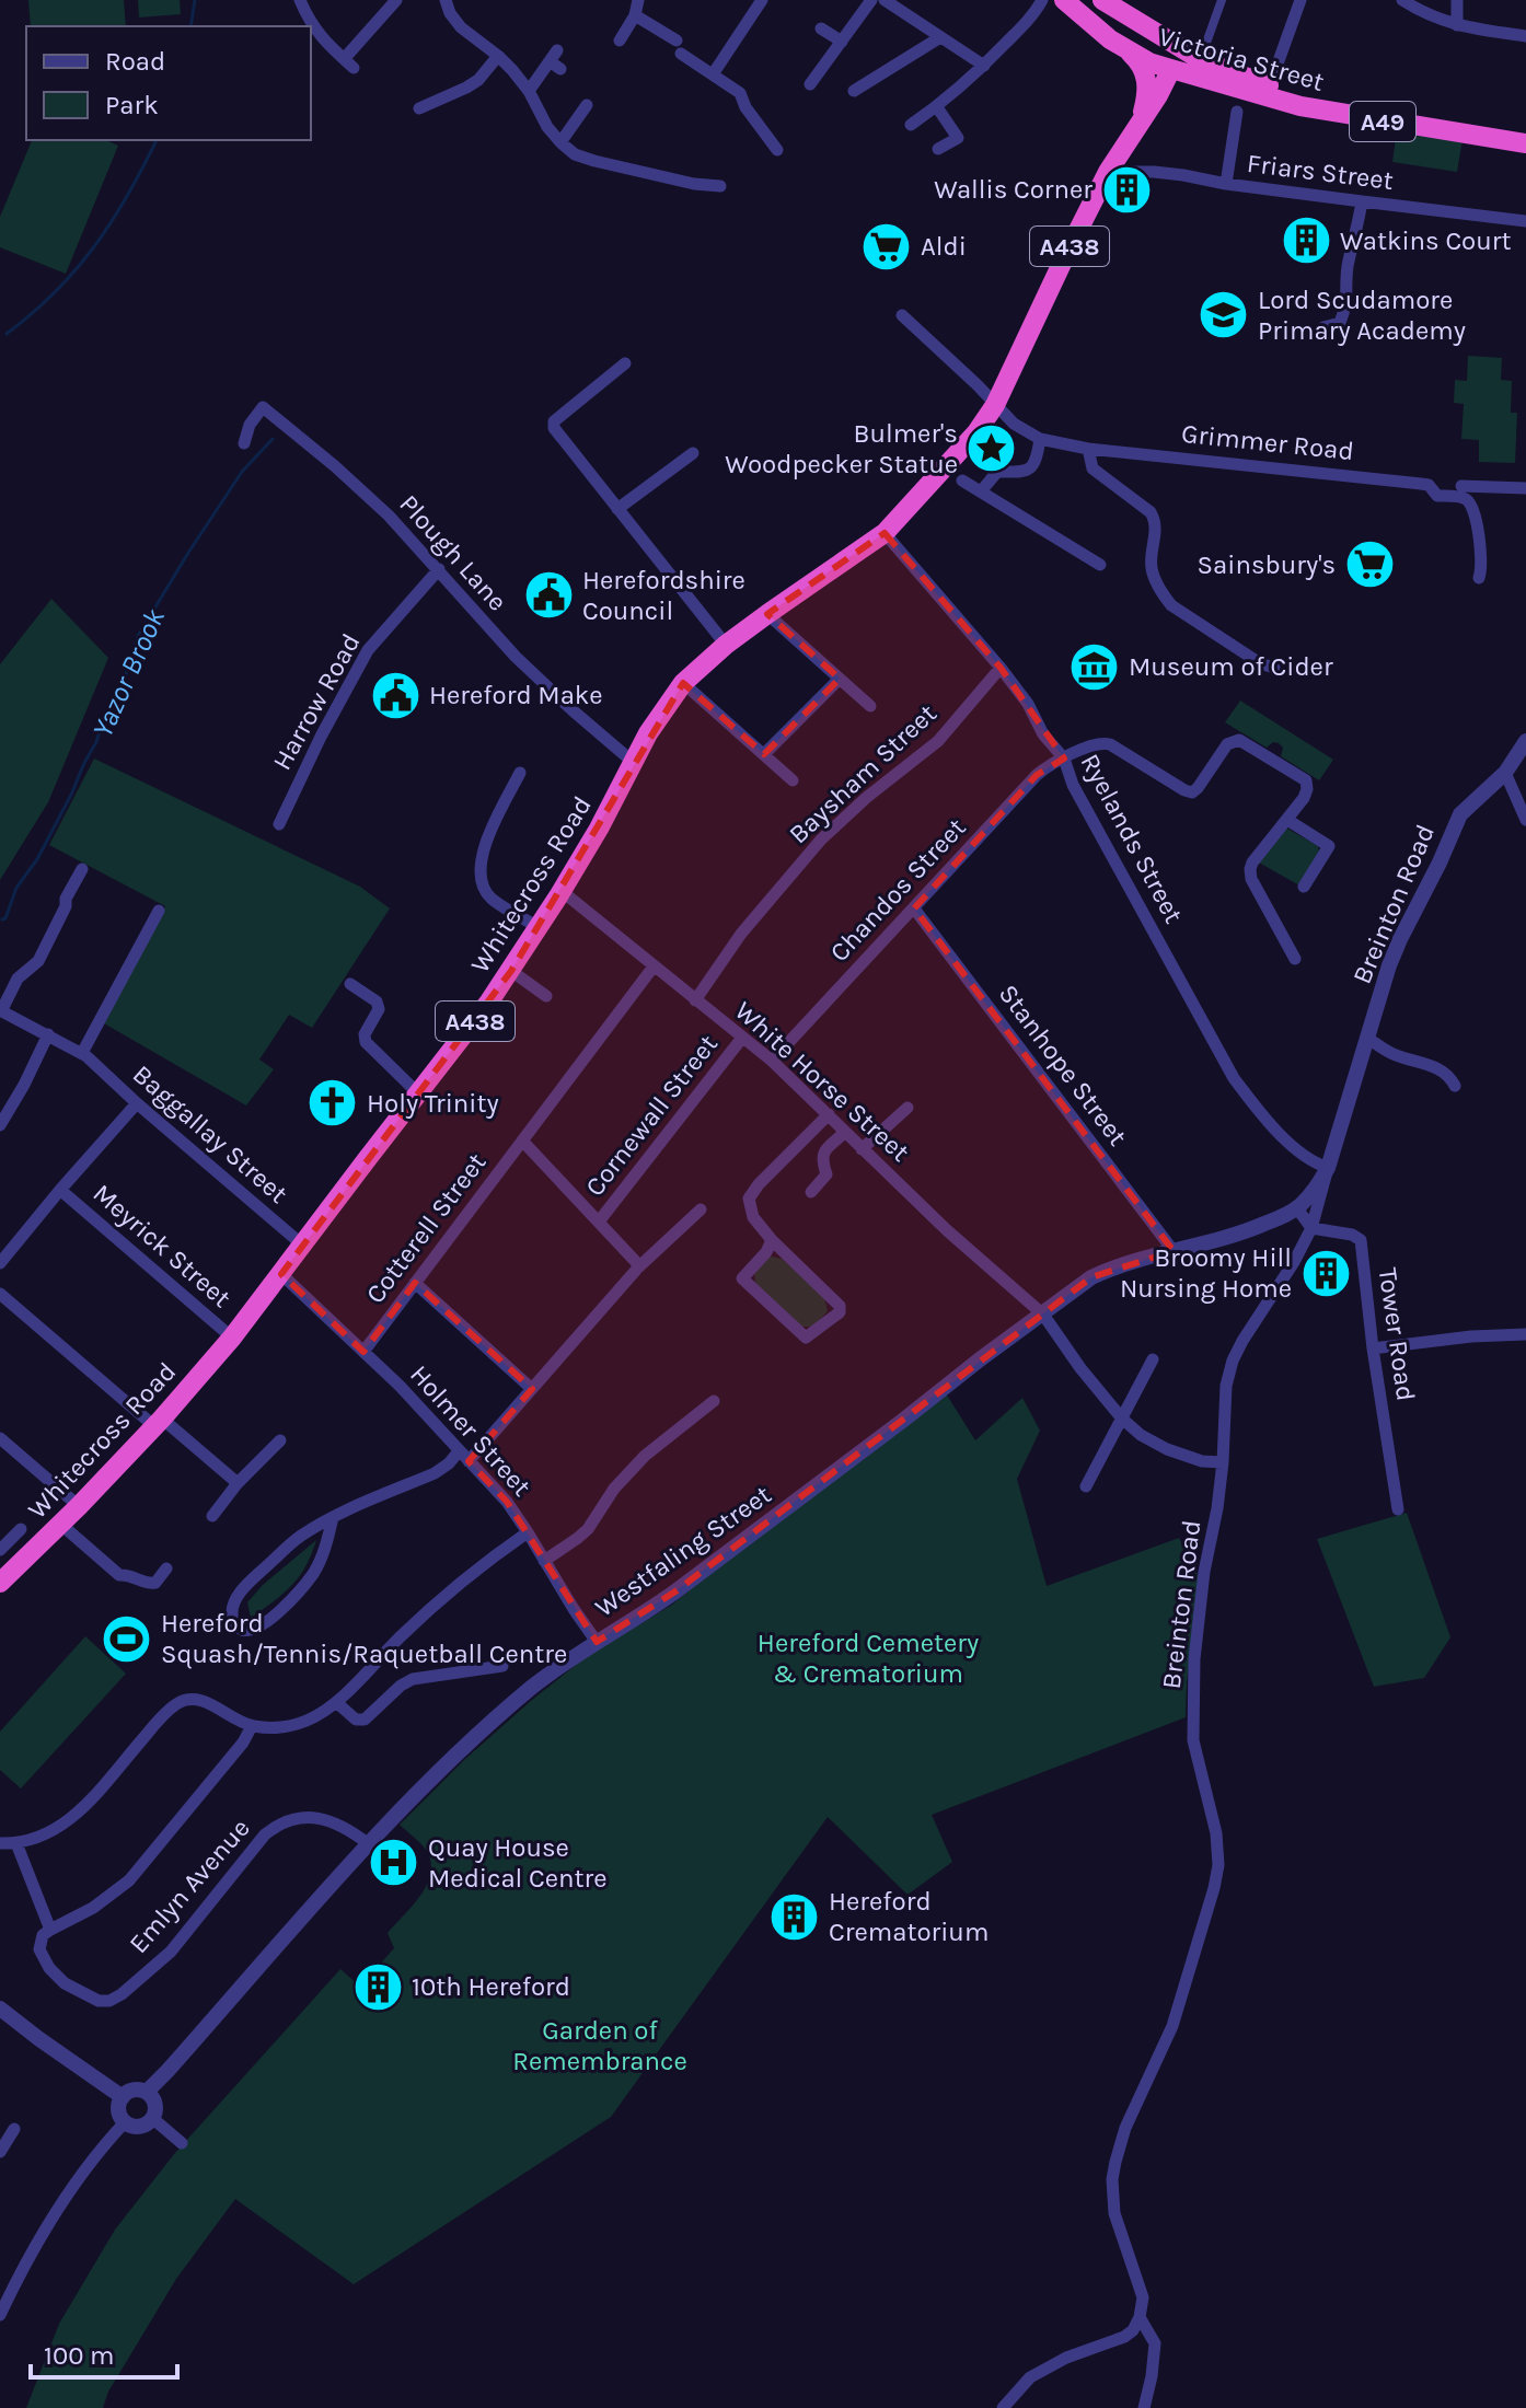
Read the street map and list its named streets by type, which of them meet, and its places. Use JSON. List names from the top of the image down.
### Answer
{
  "streets": {
    "highway": [
      "Victoria Street",
      "A49",
      "A438",
      "Whitecross Road"
    ],
    "street": [
      "Friars Street",
      "Grimmer Road",
      "Plough Lane",
      "Harrow Road",
      "Baysham Street",
      "Ryelands Street",
      "Chandos Street",
      "Breinton Road",
      "Stanhope Street",
      "White Horse Street",
      "Cornewall Street",
      "Baggallay Street",
      "Cotterell Street",
      "Meyrick Street",
      "Tower Road",
      "Holmer Street",
      "Westfaling Street",
      "Emlyn Avenue"
    ]
  },
  "crossings": [
    ["Victoria Street", "A438"],
    ["Friars Street", "A438"],
    ["A438", "Grimmer Road"],
    ["A438", "Whitecross Road"],
    ["Grimmer Road", "Whitecross Road"],
    ["Plough Lane", "Harrow Road"],
    ["Plough Lane", "Whitecross Road"],
    ["Baysham Street", "Ryelands Street"],
    ["Baysham Street", "White Horse Street"],
    ["Ryelands Street", "Whitecross Road"],
    ["Ryelands Street", "Chandos Street"],
    ["Ryelands Street", "Breinton Road"],
    ["Ryelands Street", "Westfaling Street"],
    ["Whitecross Road", "White Horse Street"],
    ["Whitecross Road", "Baggallay Street"],
    ["Whitecross Road", "Meyrick Street"],
    ["Whitecross Road", "Holmer Street"],
    ["Chandos Street", "Stanhope Street"],
    ["Chandos Street", "White Horse Street"],
    ["Breinton Road", "White Horse Street"],
    ["Breinton Road", "Tower Road"],
    ["Breinton Road", "Westfaling Street"],
    ["Stanhope Street", "Westfaling Street"],
    ["White Horse Street", "Cornewall Street"],
    ["White Horse Street", "Cotterell Street"],
    ["White Horse Street", "Westfaling Street"],
    ["Cotterell Street", "Holmer Street"],
    ["Holmer Street", "Westfaling Street"],
    ["Westfaling Street", "Emlyn Avenue"]
  ],
  "water": ["Yazor Brook"],
  "parks": ["Hereford Cemetery & Crematorium", "Garden of Remembrance"],
  "places": {
    "building": [
      "Wallis Corner",
      "Watkins Court",
      "Broomy Hill Nursing Home",
      "Hereford Crematorium",
      "10th Hereford"
    ],
    "supermarket": ["Aldi", "Sainsbury's"],
    "school or university": ["Lord Scudamore Primary Academy"],
    "place": ["Bulmer's Woodpecker Statue"],
    "public building": ["Herefordshire Council", "Hereford Make"],
    "museum": ["Museum of Cider"],
    "church": ["Holy Trinity"],
    "sports": ["Hereford Squash/Tennis/Raquetball Centre"],
    "hospital": ["Quay House Medical Centre"]
  },
  "legend": ["Road", "Park"],
  "scale_bar": "100 m"
}
